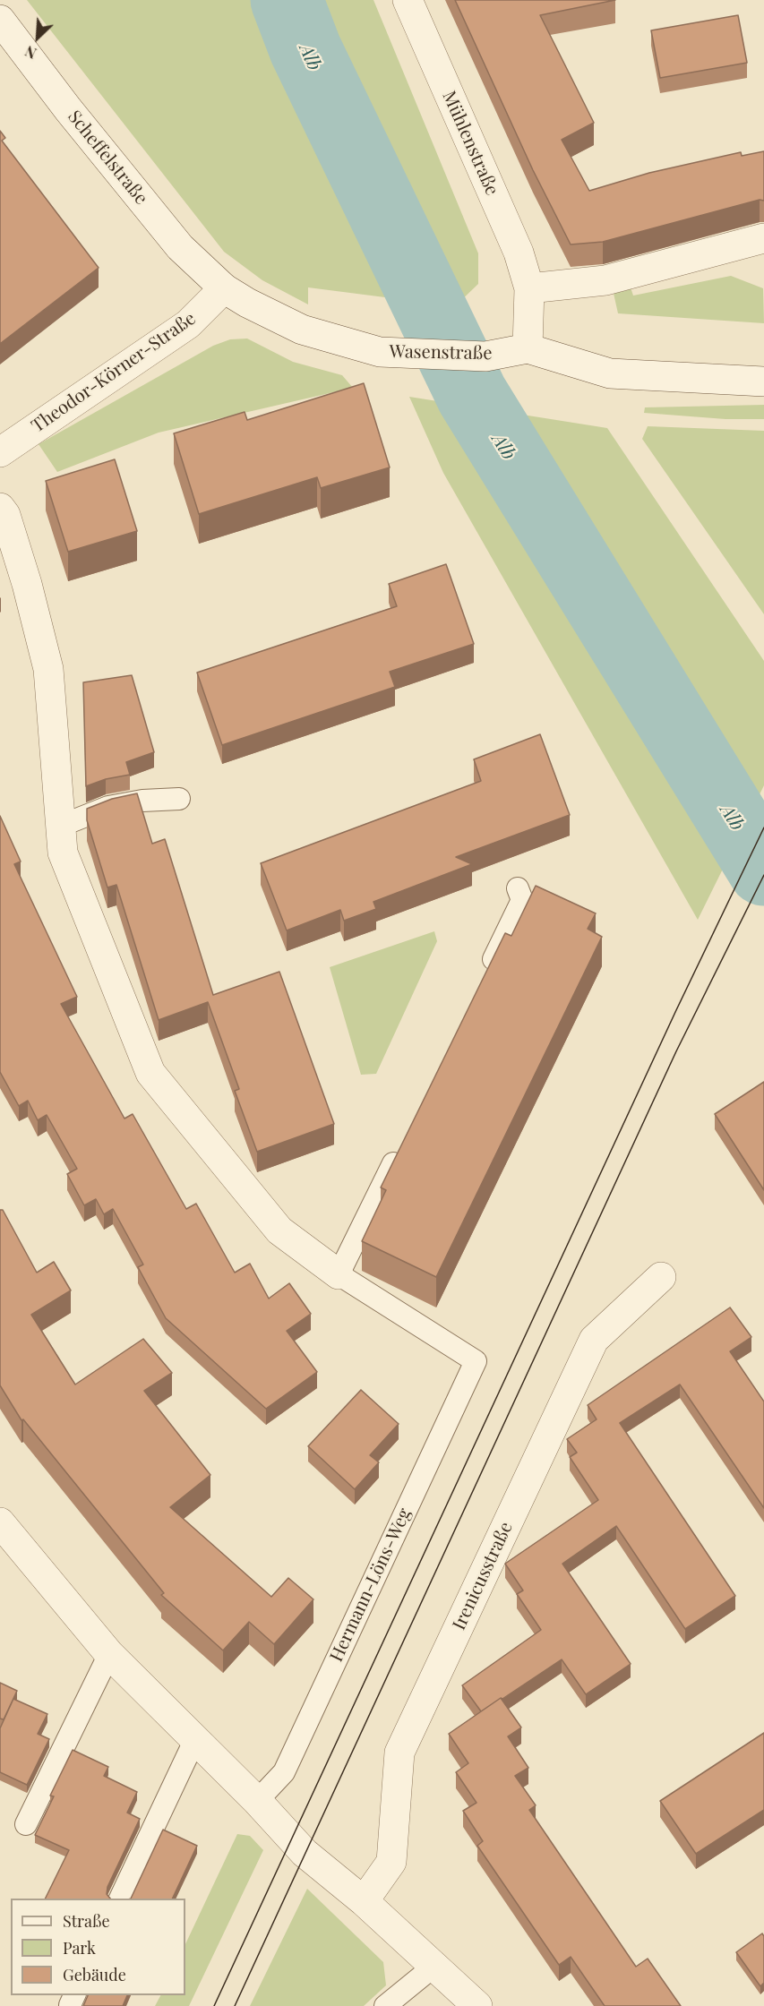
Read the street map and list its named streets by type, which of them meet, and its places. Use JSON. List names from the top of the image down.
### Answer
{
  "streets": {
    "street": [
      "Mühlenstraße",
      "Scheffelstraße",
      "Wasenstraße",
      "Theodor-Körner-Straße",
      "Irenicusstraße"
    ],
    "lane": ["Hermann-Löns-Weg"]
  },
  "crossings": [
    ["Mühlenstraße", "Wasenstraße"],
    ["Scheffelstraße", "Wasenstraße"],
    ["Scheffelstraße", "Theodor-Körner-Straße"],
    ["Wasenstraße", "Theodor-Körner-Straße"]
  ],
  "water": ["Alb"],
  "legend": ["Straße", "Park", "Gebäude"],
  "north": "bottom left"
}
